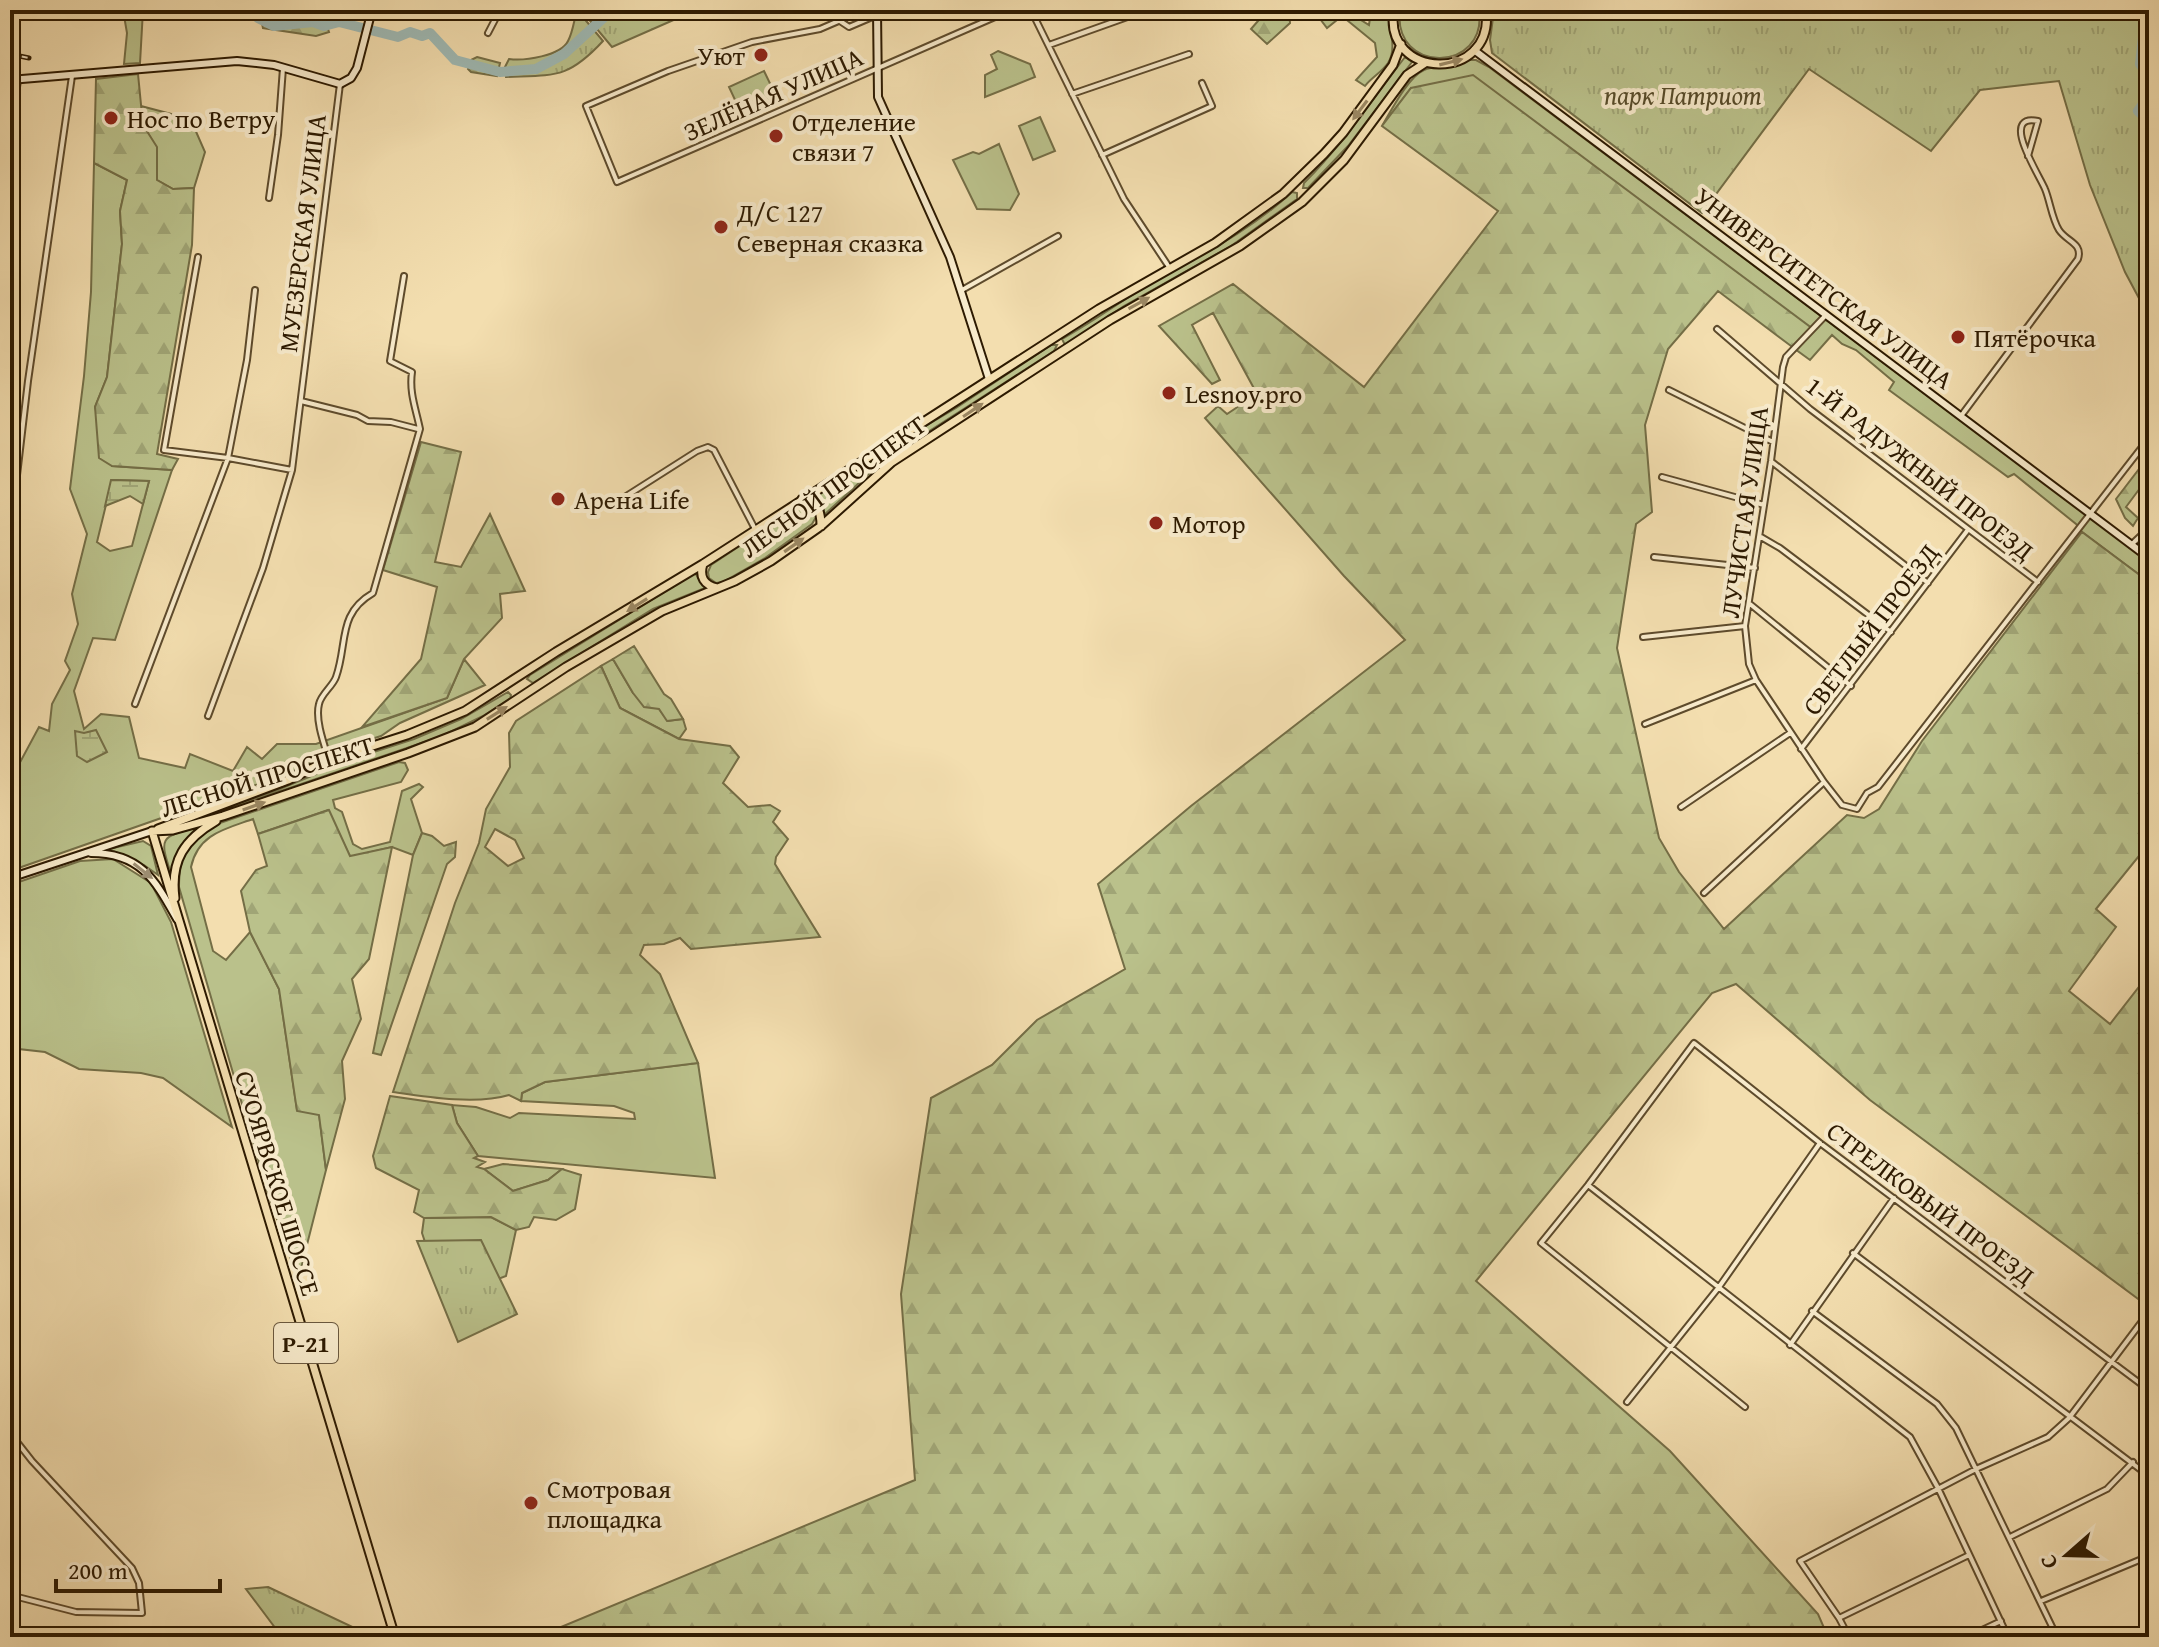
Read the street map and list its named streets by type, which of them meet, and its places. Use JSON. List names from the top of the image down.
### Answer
{
  "streets": {
    "main road": [
      "МУЕЗЕРСКАЯ УЛИЦА",
      "УНИВЕРСИТЕТСКАЯ УЛИЦА",
      "ЛЕСНОЙ ПРОСПЕКТ",
      "СУОЯРВСКОЕ ШОССЕ",
      "Р-21"
    ],
    "street": [
      "ЗЕЛЁНАЯ УЛИЦА",
      "1-Й РАДУЖНЫЙ ПРОЕЗД",
      "ЛУЧИСТАЯ УЛИЦА",
      "СВЕТЛЫЙ ПРОЕЗД",
      "СТРЕЛКОВЫЙ ПРОЕЗД"
    ]
  },
  "crossings": [
    ["УНИВЕРСИТЕТСКАЯ УЛИЦА", "ЛУЧИСТАЯ УЛИЦА"],
    ["1-Й РАДУЖНЫЙ ПРОЕЗД", "ЛУЧИСТАЯ УЛИЦА"],
    ["1-Й РАДУЖНЫЙ ПРОЕЗД", "СВЕТЛЫЙ ПРОЕЗД"],
    ["ЛЕСНОЙ ПРОСПЕКТ", "СУОЯРВСКОЕ ШОССЕ"],
    ["ЛУЧИСТАЯ УЛИЦА", "СВЕТЛЫЙ ПРОЕЗД"]
  ],
  "parks": ["парк Патриот"],
  "places": [
    "Уют",
    "Нос по Ветру",
    "Отделение связи 7",
    "Д/С 127 Северная сказка",
    "Пятёрочка",
    "Lesnoy.pro",
    "Арена Life",
    "Мотор",
    "Смотровая площадка"
  ],
  "scale_bar": "200 m",
  "north": "left"
}
